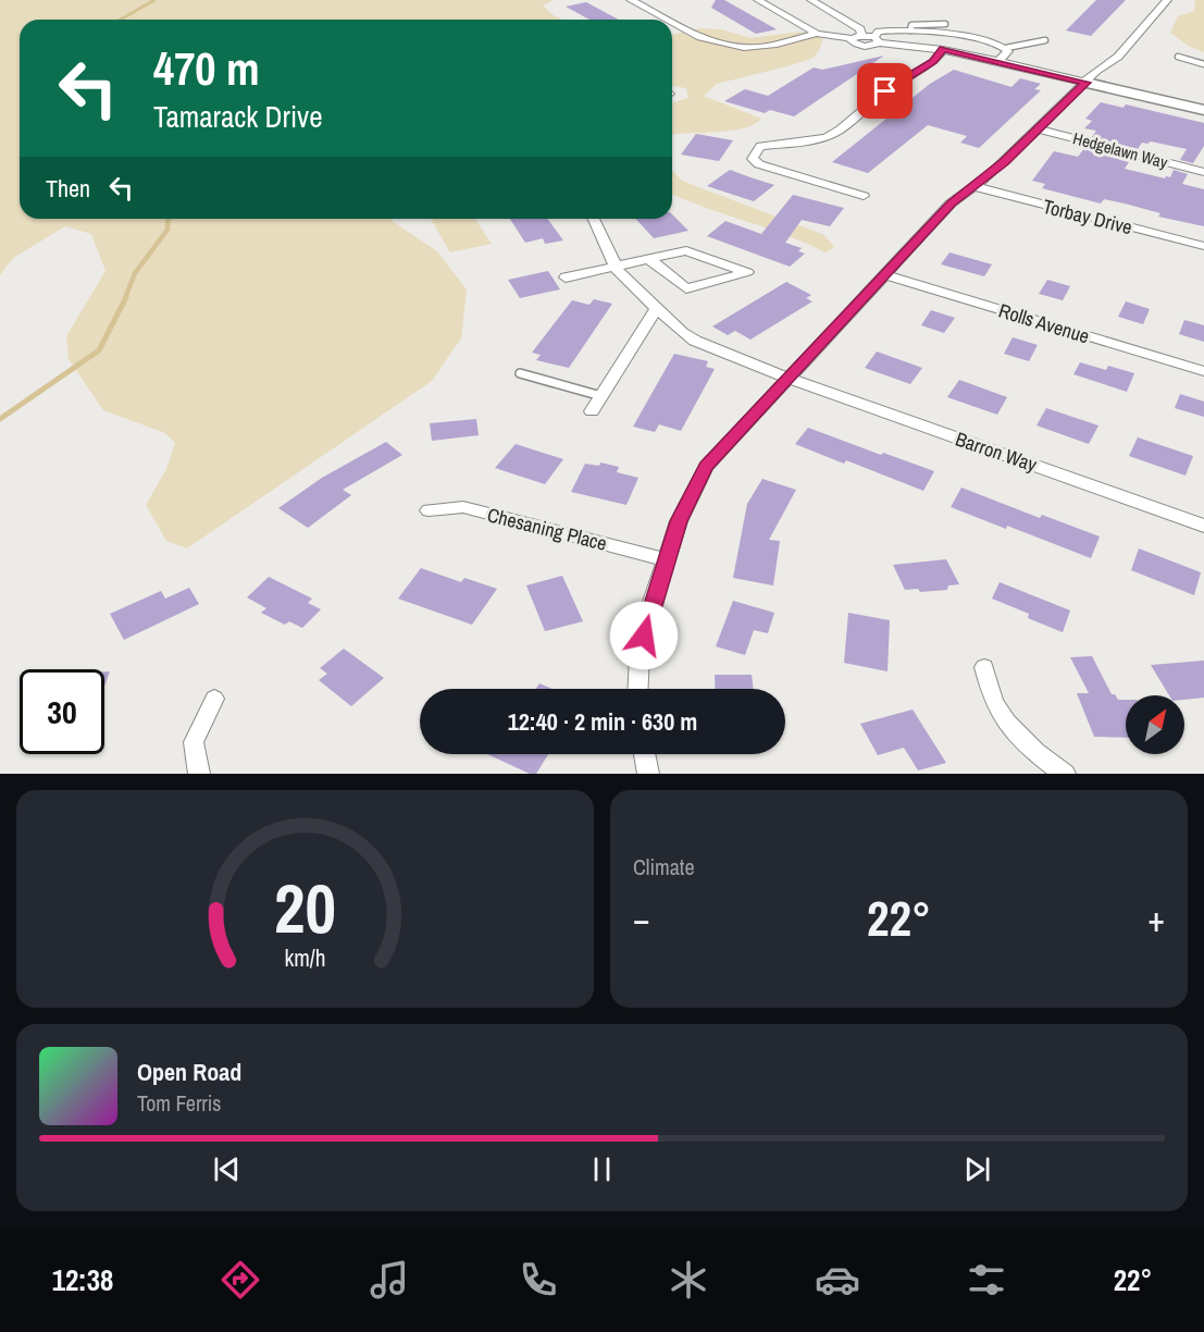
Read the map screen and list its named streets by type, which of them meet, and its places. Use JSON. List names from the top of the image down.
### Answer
{
  "streets": {
    "street": [
      "Hedgelawn Way",
      "Torbay Drive",
      "Rolls Avenue",
      "Barron Way",
      "Chesaning Place"
    ]
  },
  "north": "top right",
  "page": {
    "turn": ["470 m", "Tamarack Drive"],
    "then": "Then",
    "limit": "30",
    "trip": "12:40 · 2 min · 630 m",
    "tile": "Climate",
    "heat": ["−", "22°", "+"],
    "song": ["Open Road", "Tom Ferris"],
    "tabs": ["12:38", "22°"],
    "gauge": ["20", "km/h"]
  }
}
